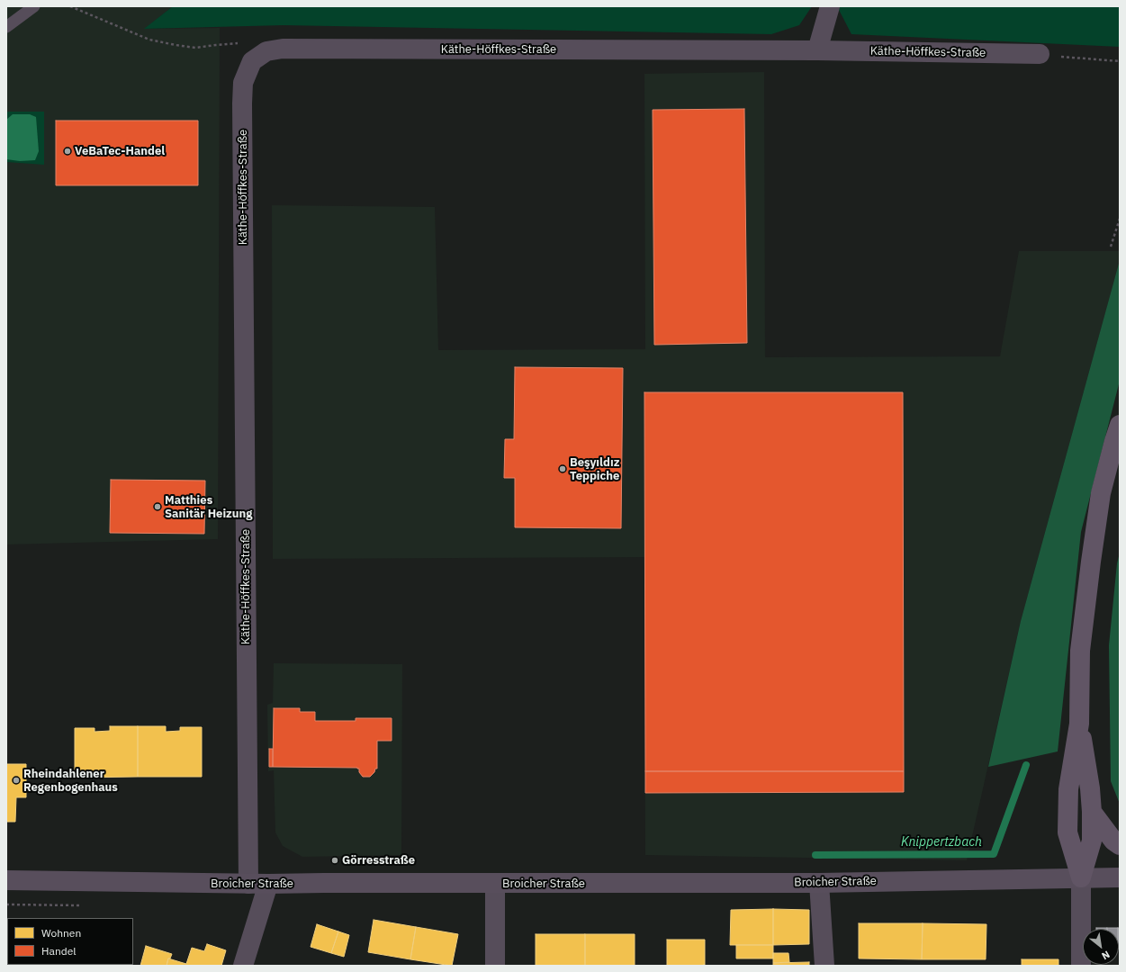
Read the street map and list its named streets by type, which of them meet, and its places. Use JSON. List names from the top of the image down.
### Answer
{
  "streets": {
    "street": ["Käthe-Höffkes-Straße", "Broicher Straße"]
  },
  "crossings": [
    ["Käthe-Höffkes-Straße", "Broicher Straße"]
  ],
  "water": ["Knippertzbach"],
  "places": [
    "VeBaTec-Handel",
    "Beşyıldız Teppiche",
    "Matthies Sanitär Heizung",
    "Rheindahlener Regenbogenhaus",
    "Görresstraße"
  ],
  "legend": ["Wohnen", "Handel"],
  "north": "bottom right"
}
